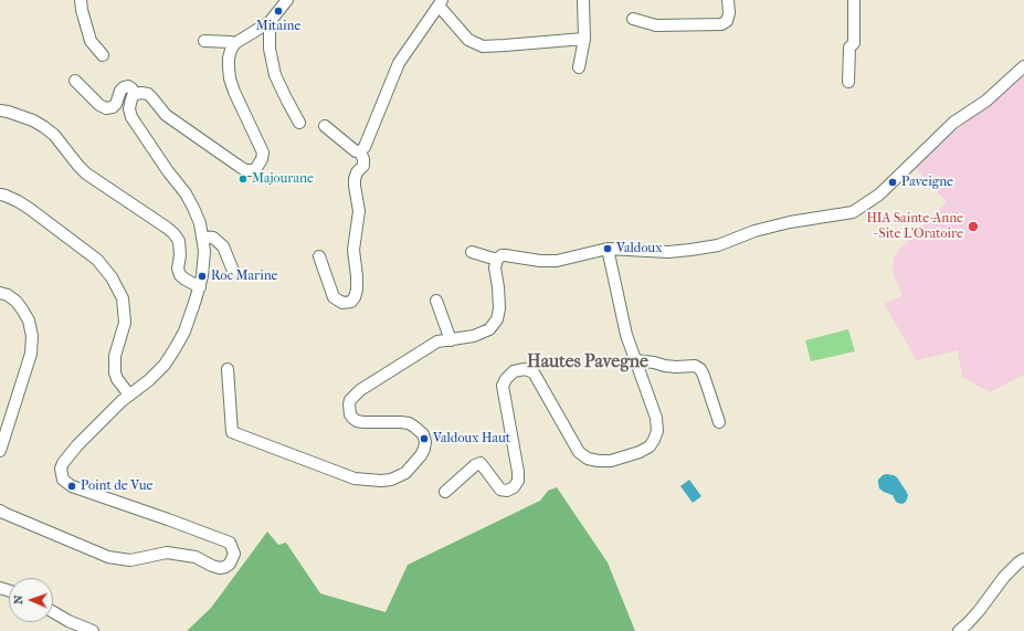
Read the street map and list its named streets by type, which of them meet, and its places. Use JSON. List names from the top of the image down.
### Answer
{
  "districts": ["Hautes Pavegne"],
  "places": [
    "Mitaine",
    "Majourane",
    "Paveigne",
    "HIA Sainte-Anne - Site L'Oratoire",
    "Valdoux",
    "Roc Marine",
    "Valdoux Haut",
    "Point de Vue"
  ],
  "north": "left"
}
